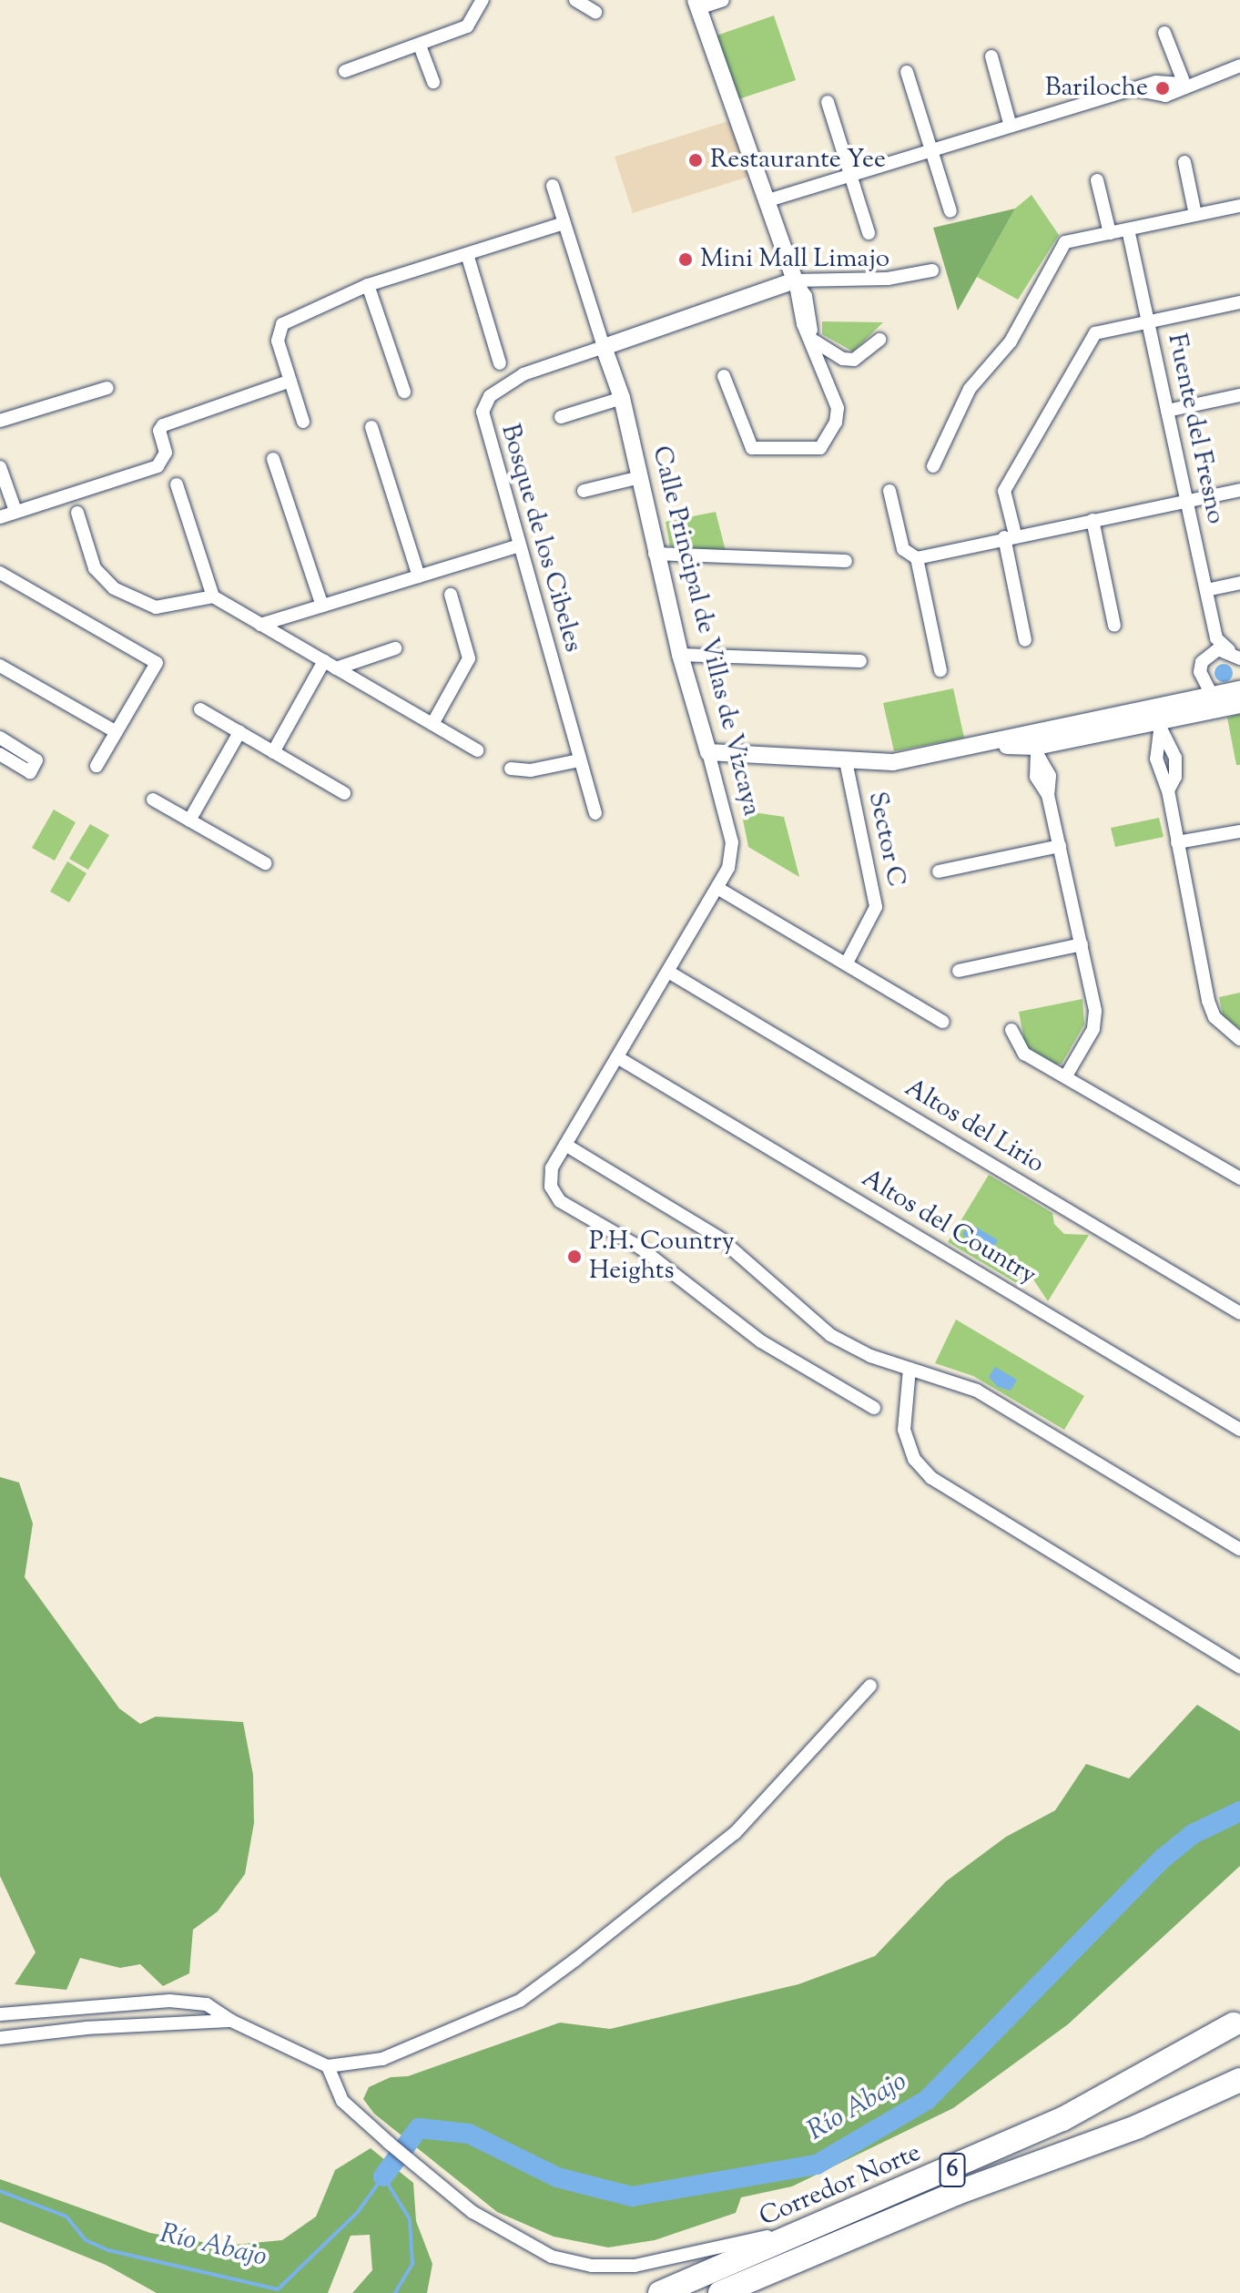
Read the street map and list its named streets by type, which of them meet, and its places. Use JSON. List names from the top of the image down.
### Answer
{
  "streets": {
    "highway": ["6", "Corredor Norte"],
    "street": [
      "Fuente del Fresno",
      "Bosque de los Cibeles",
      "Calle Principal de Villas de Vizcaya",
      "Sector C",
      "Altos del Lirio",
      "Altos del Country"
    ]
  },
  "crossings": [
    ["Bosque de los Cibeles", "Calle Principal de Villas de Vizcaya"],
    ["Calle Principal de Villas de Vizcaya", "Altos del Lirio"],
    ["Calle Principal de Villas de Vizcaya", "Altos del Country"]
  ],
  "water": ["Río Abajo"],
  "places": [
    "Bariloche",
    "Restaurante Yee",
    "Mini Mall Limajo",
    "P.H. Country Heights"
  ]
}
